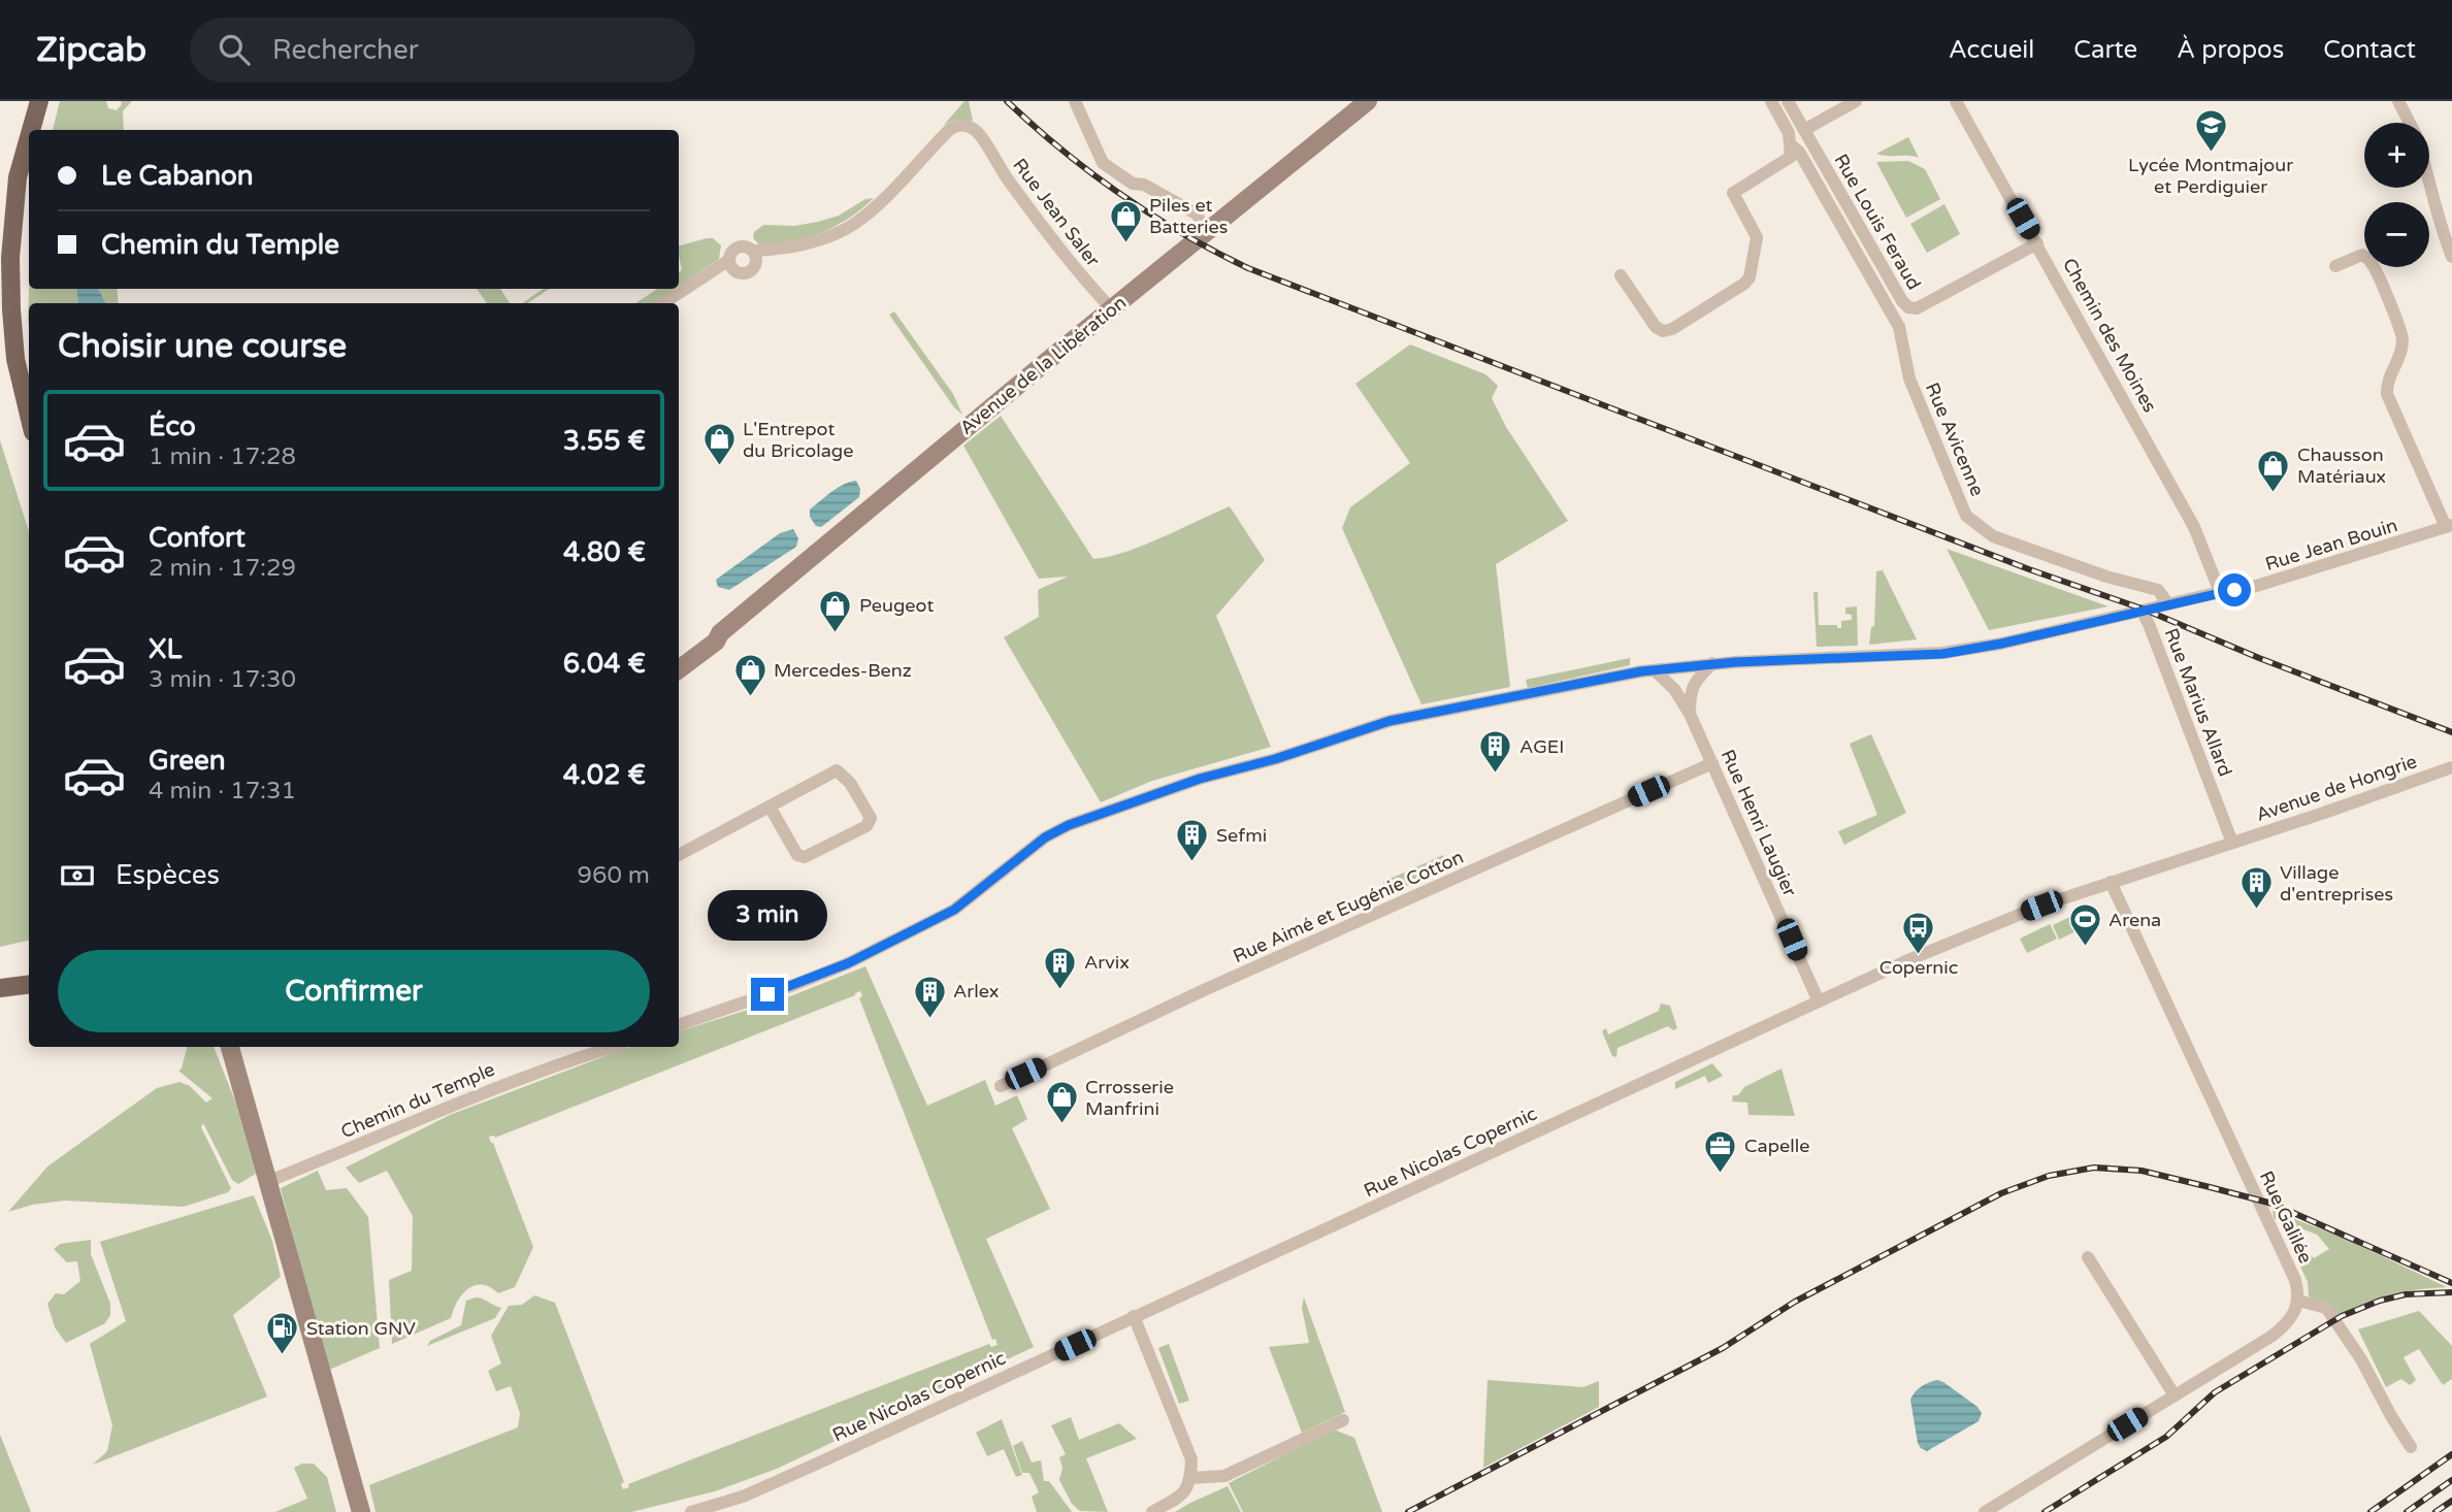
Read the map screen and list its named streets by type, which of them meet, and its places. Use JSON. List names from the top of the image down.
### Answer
{
  "streets": {
    "main road": ["Avenue de la Libération"],
    "street": [
      "Rue Jean Saler",
      "Rue Louis Feraud",
      "Chemin des Moines",
      "Rue Avicenne",
      "Rue Jean Bouin",
      "Rue Marius Allard",
      "Avenue de Hongrie",
      "Rue Henri Laugier",
      "Rue Aimé et Eugénie Cotton",
      "Chemin du Temple",
      "Rue Nicolas Copernic",
      "Rue Galilée"
    ]
  },
  "crossings": [
    ["Rue Jean Saler", "Avenue de la Libération"],
    ["Rue Louis Feraud", "Chemin des Moines"],
    ["Chemin des Moines", "Rue Jean Bouin"],
    ["Chemin des Moines", "Rue Marius Allard"],
    ["Rue Avicenne", "Rue Marius Allard"],
    ["Rue Jean Bouin", "Rue Marius Allard"],
    ["Rue Marius Allard", "Avenue de Hongrie"],
    ["Rue Marius Allard", "Rue Nicolas Copernic"],
    ["Avenue de Hongrie", "Rue Nicolas Copernic"],
    ["Rue Henri Laugier", "Rue Aimé et Eugénie Cotton"],
    ["Rue Henri Laugier", "Rue Nicolas Copernic"],
    ["Rue Nicolas Copernic", "Rue Galilée"]
  ],
  "places": {
    "school or university": ["Lycée Montmajour et Perdiguier"],
    "shop": [
      "Piles et Batteries",
      "L'Entrepot du Bricolage",
      "Chausson Matériaux",
      "Peugeot",
      "Mercedes-Benz",
      "Crrosserie Manfrini"
    ],
    "building": [
      "AGEI",
      "Sefmi",
      "Village d'entreprises",
      "Arvix",
      "Arlex"
    ],
    "sports": ["Arena"],
    "bus stop": ["Copernic"],
    "office": ["Capelle"],
    "fuel station": ["Station GNV"]
  },
  "page": {
    "header": "Zipcab",
    "search": "Rechercher",
    "nav": [
      "Accueil",
      "Carte",
      "À propos",
      "Contact"
    ],
    "map_buttons": ["+", "−"],
    "banner": ["Le Cabanon", "Chemin du Temple"],
    "heading": "Choisir une course",
    "list": [
      {
        "name": "Éco",
        "note": "1 min · 17:28",
        "value": "3.55 €"
      },
      {
        "name": "Confort",
        "note": "2 min · 17:29",
        "value": "4.80 €"
      },
      {
        "name": "XL",
        "note": "3 min · 17:30",
        "value": "6.04 €"
      },
      {
        "name": "Green",
        "note": "4 min · 17:31",
        "value": "4.02 €"
      }
    ],
    "pay": ["Espèces", "960 m"],
    "bubble": "3 min",
    "buttons": "Confirmer"
  }
}
